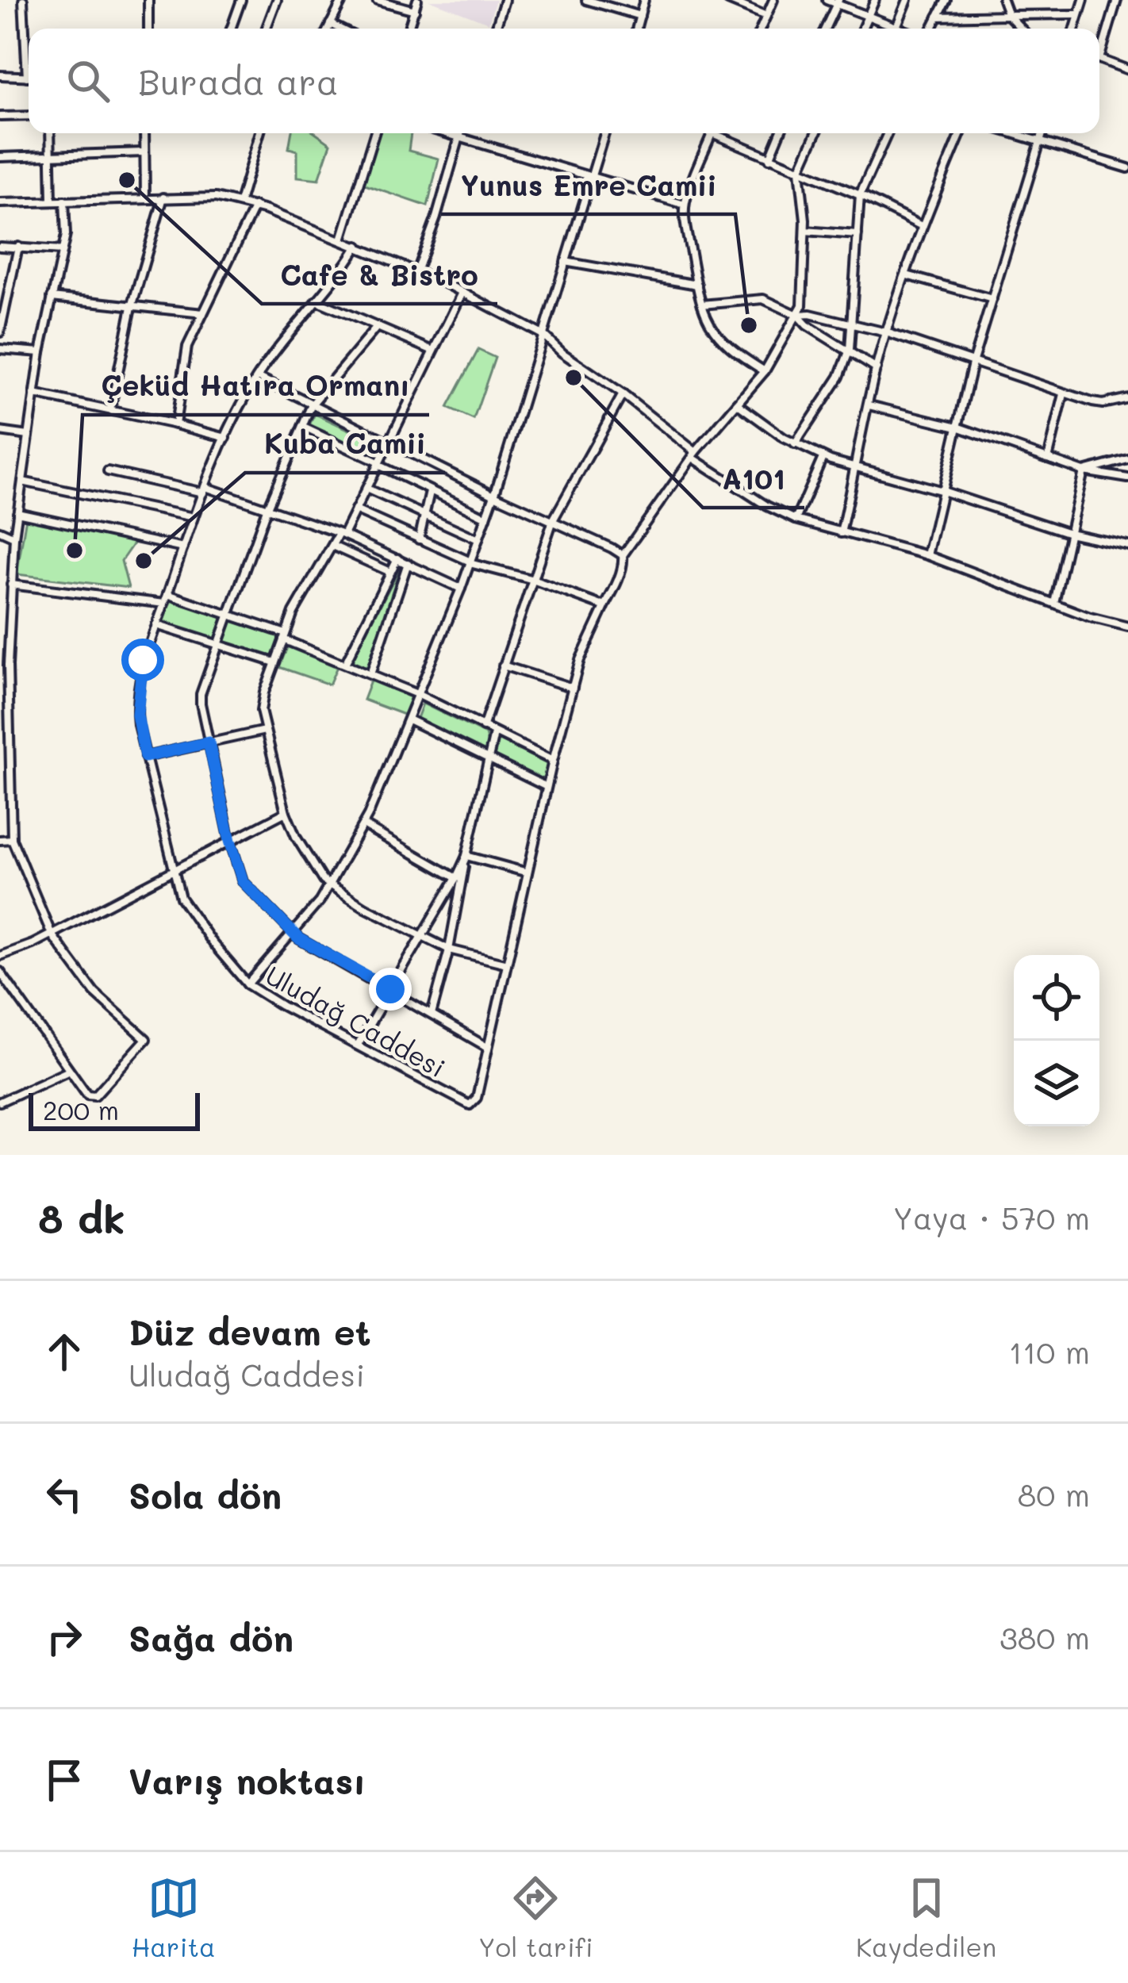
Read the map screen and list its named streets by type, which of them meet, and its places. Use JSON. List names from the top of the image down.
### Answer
{
  "streets": {
    "street": ["Uludağ Caddesi"]
  },
  "places": [
    "Cafe & Bistro",
    "Yunus Emre Camii",
    "A101",
    "Çeküd Hatıra Ormanı",
    "Kuba Camii"
  ],
  "scale_bar": "200 m",
  "page": {
    "search": "Burada ara",
    "scale": "200 m",
    "heading": ["8 dk", "Yaya · 570 m"],
    "list": [
      ["Düz devam et", "Uludağ Caddesi", "110 m"],
      ["Sola dön", "80 m"],
      ["Sağa dön", "380 m"],
      "Varış noktası"
    ],
    "nav": ["Harita", "Yol tarifi", "Kaydedilen"]
  }
}
